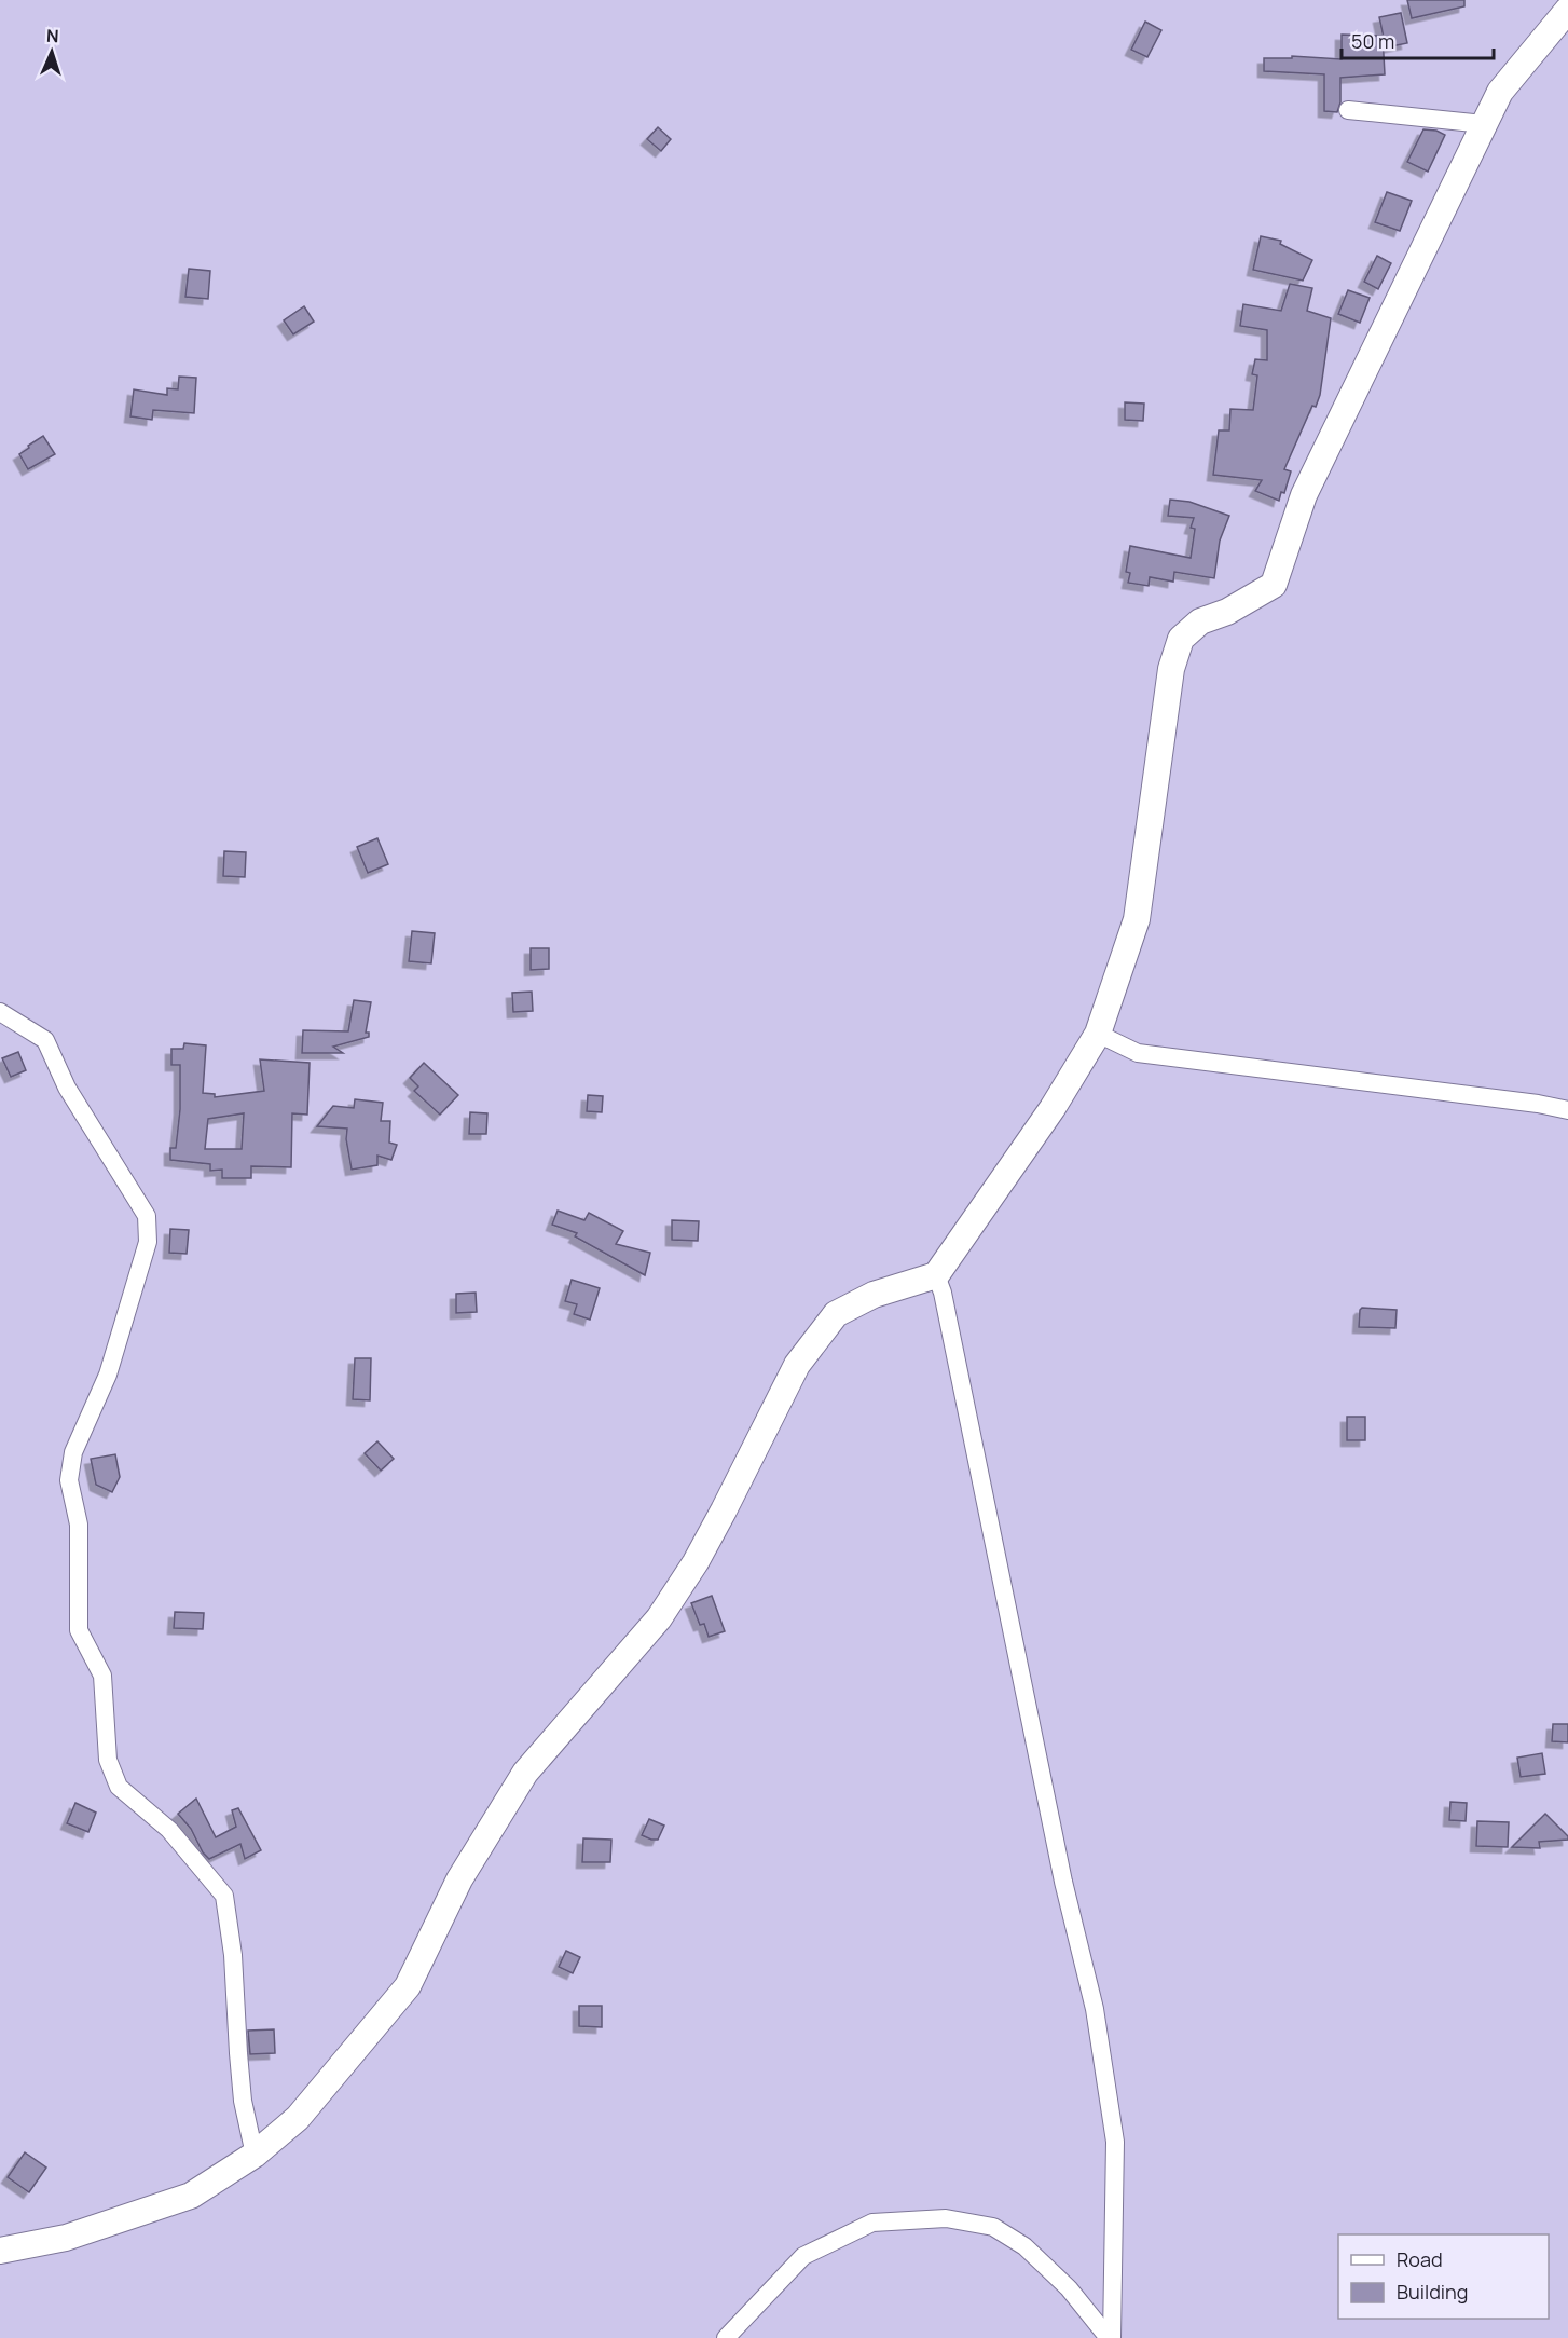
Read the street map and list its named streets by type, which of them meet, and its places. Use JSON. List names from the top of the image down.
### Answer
{
  "legend": ["Road", "Building"],
  "scale_bar": "50 m",
  "north": "top"
}
